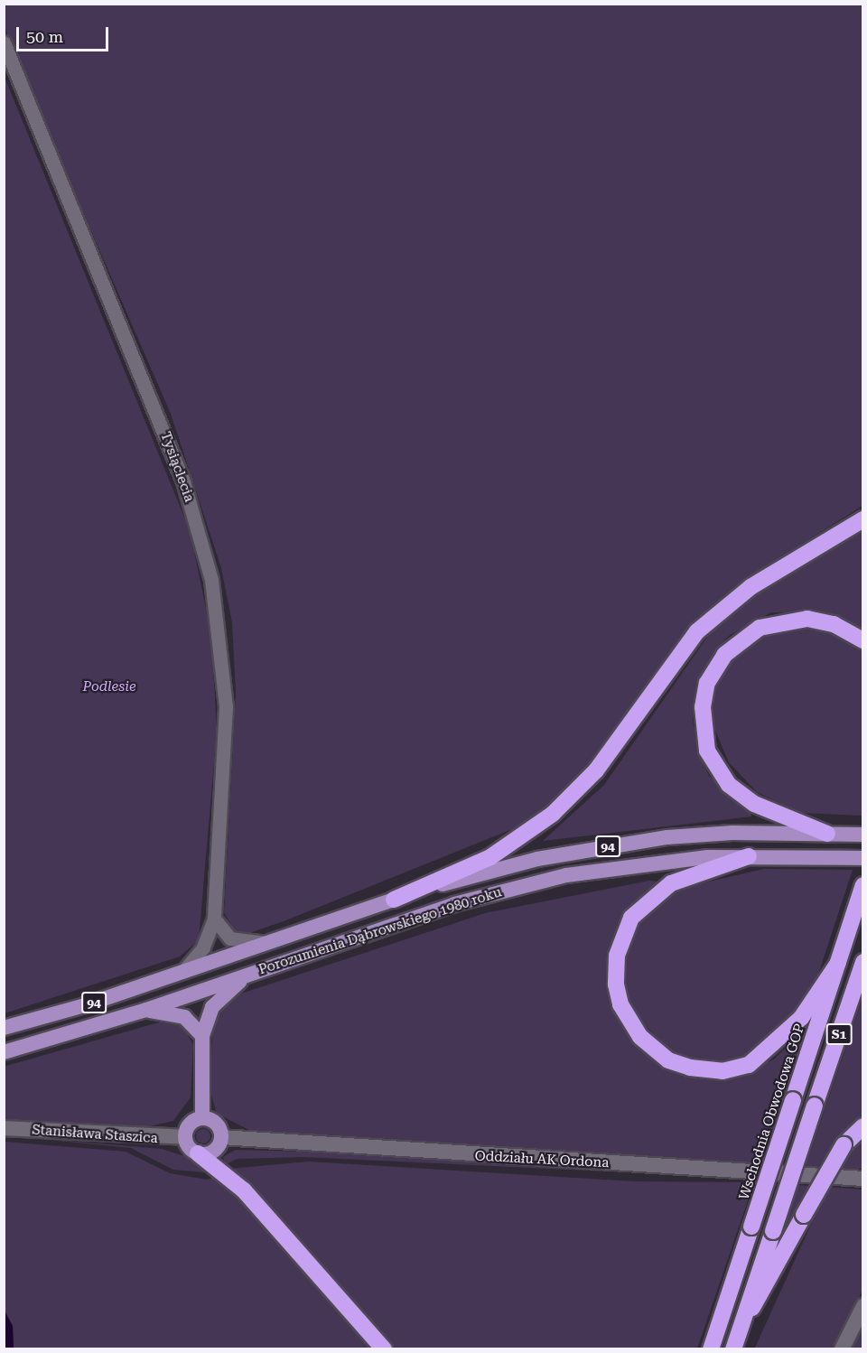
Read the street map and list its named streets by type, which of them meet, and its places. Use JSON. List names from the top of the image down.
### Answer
{
  "streets": {
    "highway": ["S1", "Wschodnia Obwodowa GOP"],
    "main road": ["94", "Porozumienia Dąbrowskiego 1980 roku"],
    "street": ["Tysiąclecia", "Stanisława Staszica", "Oddziału AK Ordona"]
  },
  "crossings": [
    ["Tysiąclecia", "Porozumienia Dąbrowskiego 1980 roku"],
    ["Stanisława Staszica", "Oddziału AK Ordona"]
  ],
  "parks": ["Podlesie"],
  "scale_bar": "50 m"
}
